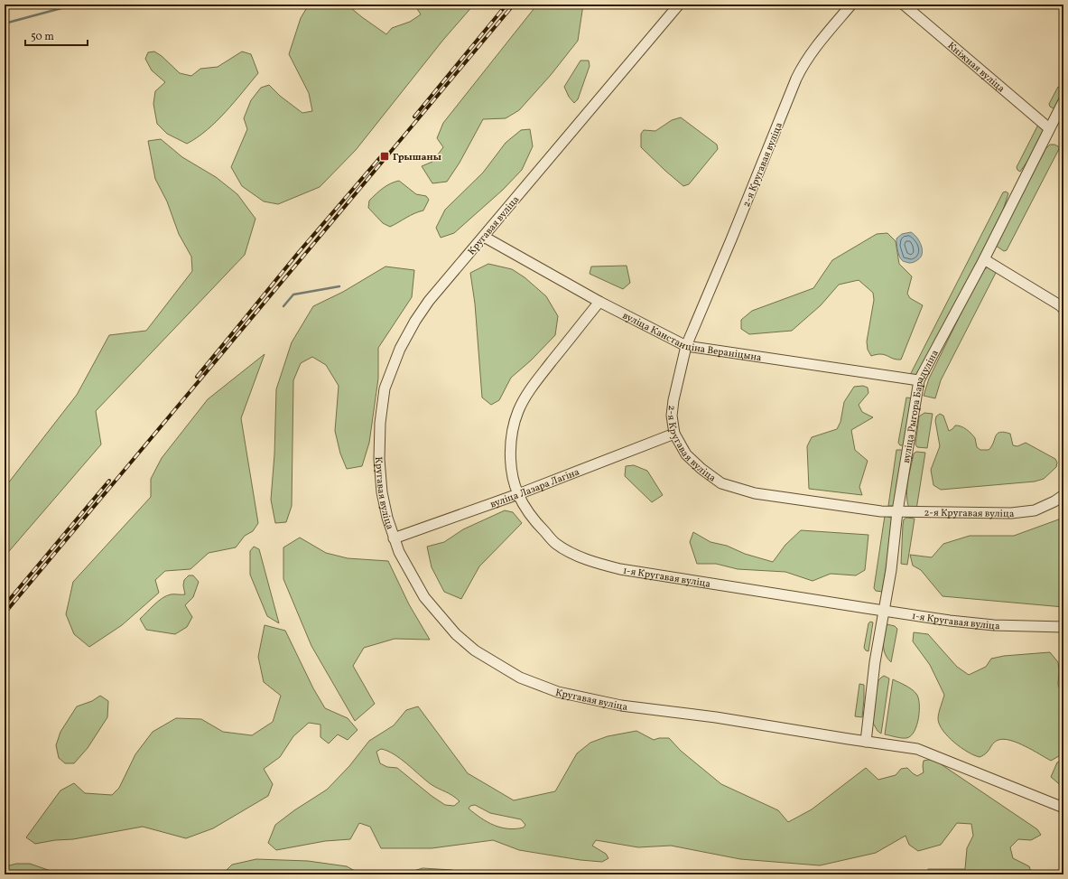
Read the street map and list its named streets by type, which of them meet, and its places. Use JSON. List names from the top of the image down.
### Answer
{
  "streets": {
    "street": [
      "Кніжная вуліца",
      "2-я Кругавая вуліца",
      "Кругавая вуліца",
      "вуліца Канстанціна Вераніцына",
      "вуліца Рыгора Барадуліна",
      "вуліца Лазара Лагіна",
      "1-я Кругавая вуліца"
    ]
  },
  "crossings": [
    ["Кніжная вуліца", "вуліца Рыгора Барадуліна"],
    ["2-я Кругавая вуліца", "вуліца Канстанціна Вераніцына"],
    ["2-я Кругавая вуліца", "вуліца Рыгора Барадуліна"],
    ["2-я Кругавая вуліца", "вуліца Лазара Лагіна"],
    ["Кругавая вуліца", "вуліца Канстанціна Вераніцына"],
    ["Кругавая вуліца", "вуліца Рыгора Барадуліна"],
    ["Кругавая вуліца", "вуліца Лазара Лагіна"],
    ["вуліца Канстанціна Вераніцына", "вуліца Рыгора Барадуліна"],
    ["вуліца Канстанціна Вераніцына", "1-я Кругавая вуліца"],
    ["вуліца Рыгора Барадуліна", "1-я Кругавая вуліца"],
    ["вуліца Лазара Лагіна", "1-я Кругавая вуліца"]
  ],
  "places": {
    "transit": ["Грышаны"]
  },
  "scale_bar": "50 m"
}
